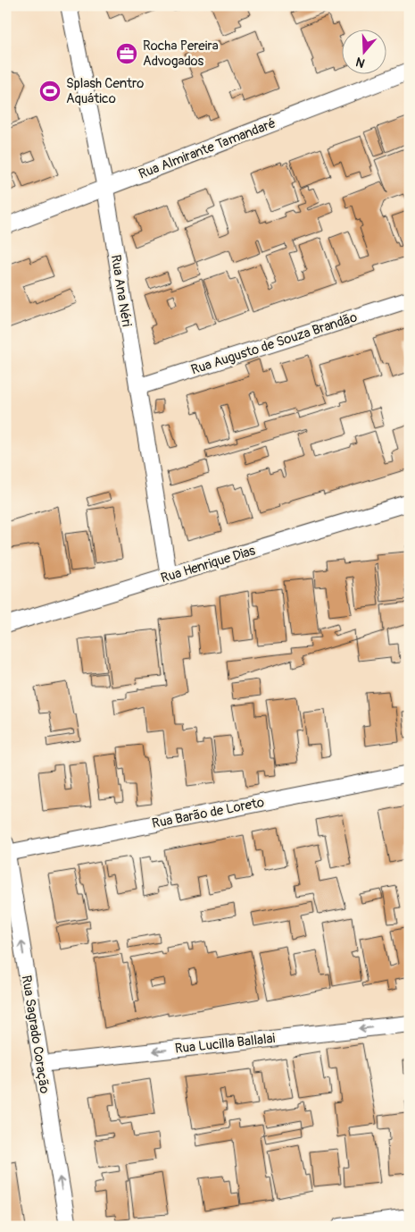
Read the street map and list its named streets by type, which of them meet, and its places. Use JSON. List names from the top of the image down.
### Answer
{
  "streets": {
    "street": [
      "Rua Almirante Tamandaré",
      "Rua Ana Néri",
      "Rua Augusto de Souza Brandão",
      "Rua Henrique Dias",
      "Rua Barão de Loreto",
      "Rua Sagrado Coração",
      "Rua Lucilla Ballalai"
    ]
  },
  "crossings": [
    ["Rua Almirante Tamandaré", "Rua Ana Néri"],
    ["Rua Ana Néri", "Rua Augusto de Souza Brandão"],
    ["Rua Ana Néri", "Rua Henrique Dias"],
    ["Rua Barão de Loreto", "Rua Sagrado Coração"],
    ["Rua Sagrado Coração", "Rua Lucilla Ballalai"]
  ],
  "one_way": ["Rua Sagrado Coração", "Rua Lucilla Ballalai"],
  "places": {
    "office": ["Rocha Pereira Advogados"],
    "sports": ["Splash Centro Aquático"]
  },
  "north": "bottom"
}
